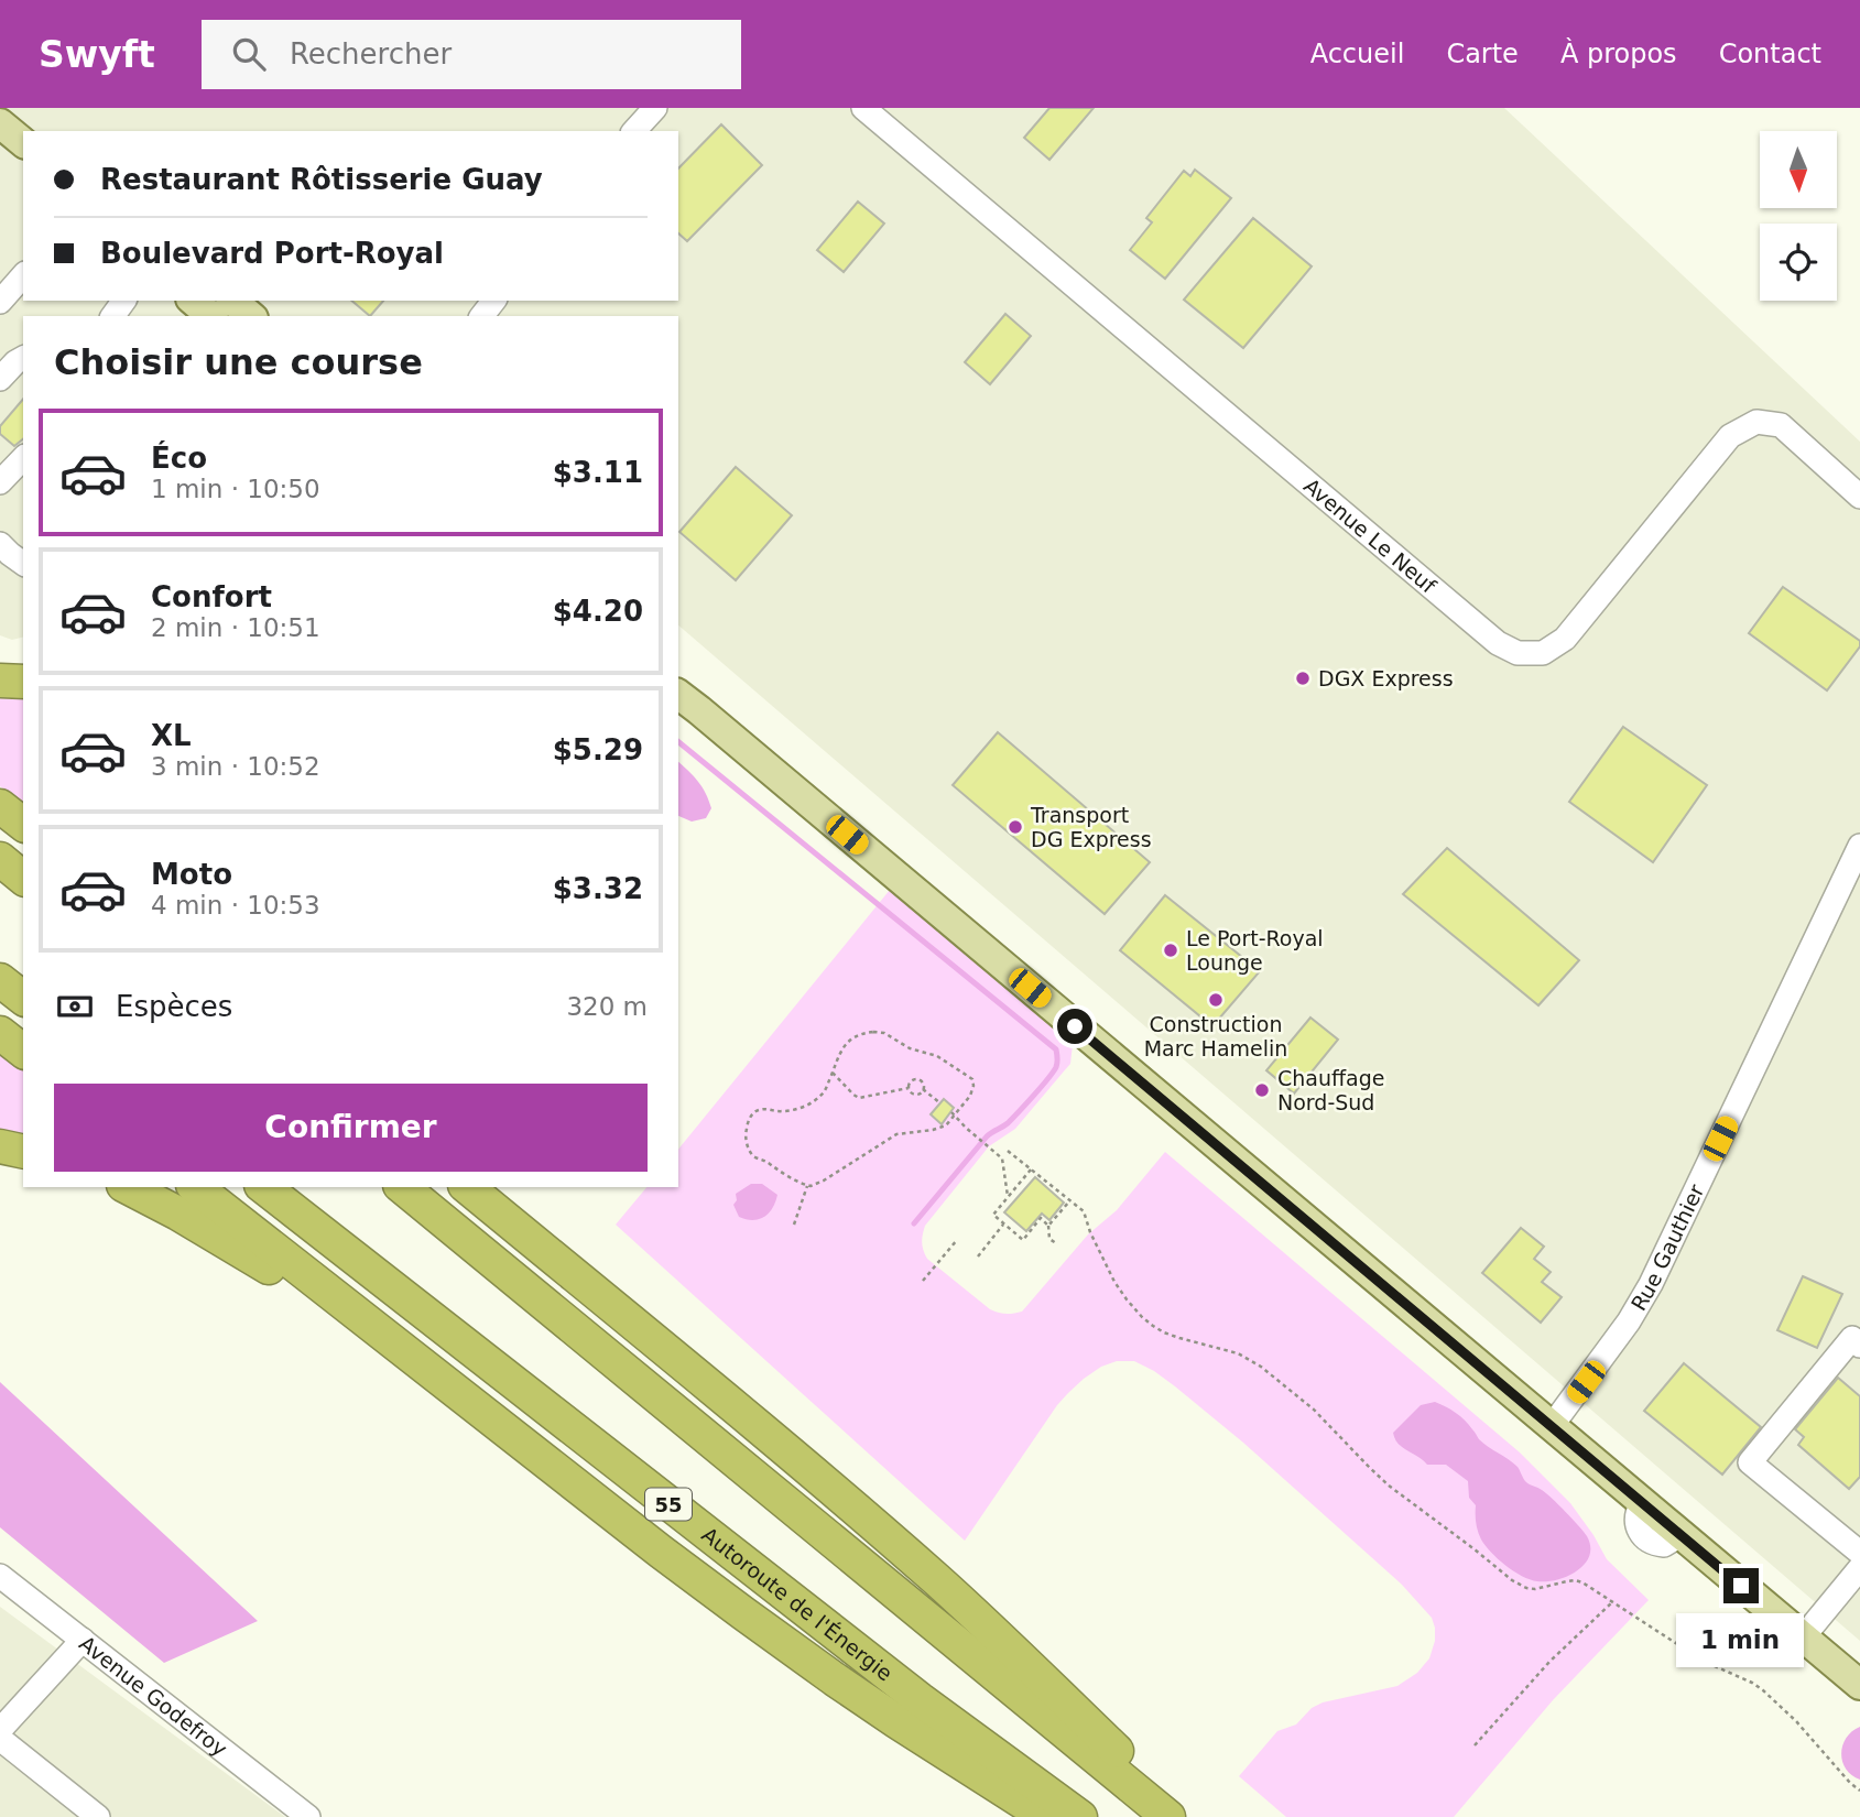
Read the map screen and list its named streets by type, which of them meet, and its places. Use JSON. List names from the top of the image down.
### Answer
{
  "streets": {
    "highway": ["55", "Autoroute de l'Énergie"],
    "street": ["Avenue Le Neuf", "Rue Gauthier", "Avenue Godefroy"]
  },
  "places": [
    "DGX Express",
    "Transport DG Express",
    "Le Port-Royal Lounge",
    "Construction Marc Hamelin",
    "Chauffage Nord-Sud"
  ],
  "north": "bottom",
  "page": {
    "header": "Swyft",
    "search": "Rechercher",
    "nav": [
      "Accueil",
      "Carte",
      "À propos",
      "Contact"
    ],
    "banner": ["Restaurant Rôtisserie Guay", "Boulevard Port-Royal"],
    "heading": "Choisir une course",
    "list": [
      {
        "name": "Éco",
        "note": "1 min · 10:50",
        "value": "$3.11"
      },
      {
        "name": "Confort",
        "note": "2 min · 10:51",
        "value": "$4.20"
      },
      {
        "name": "XL",
        "note": "3 min · 10:52",
        "value": "$5.29"
      },
      {
        "name": "Moto",
        "note": "4 min · 10:53",
        "value": "$3.32"
      }
    ],
    "pay": ["Espèces", "320 m"],
    "buttons": "Confirmer",
    "bubble": "1 min"
  }
}
